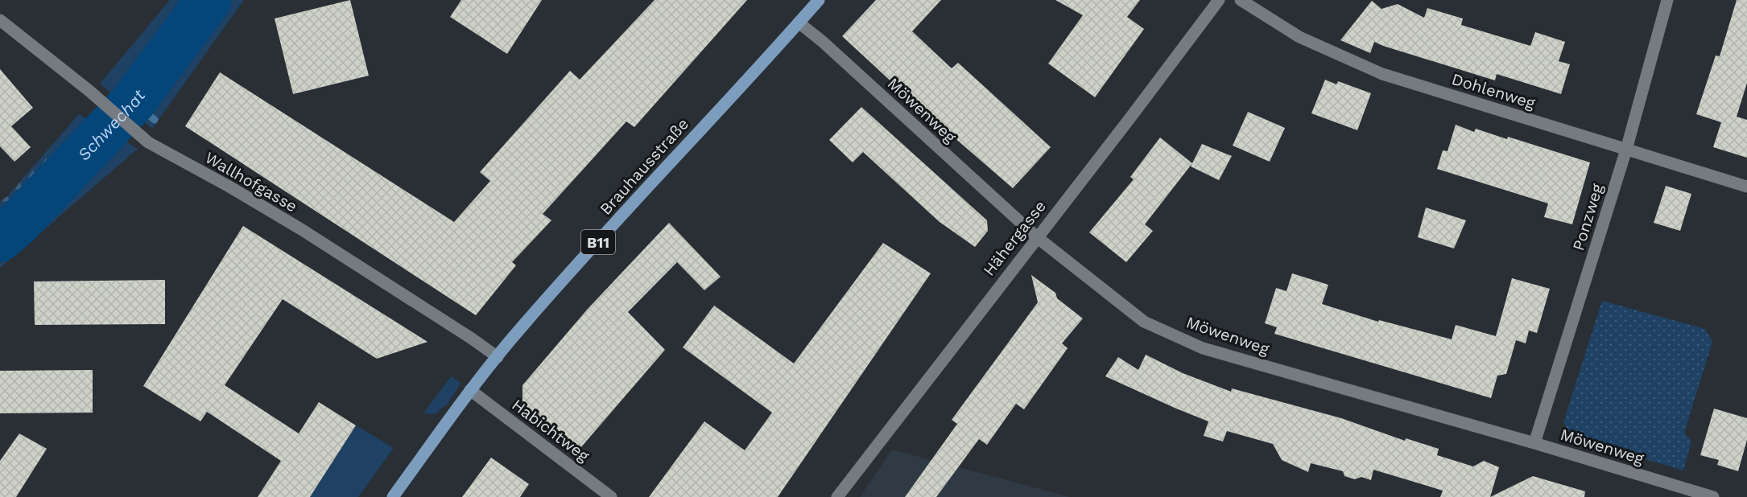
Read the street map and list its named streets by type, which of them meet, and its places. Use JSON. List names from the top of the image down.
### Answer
{
  "streets": {
    "main road": ["Brauhausstraße", "B11"],
    "street": [
      "Dohlenweg",
      "Möwenweg",
      "Wallhofgasse",
      "Ponzweg",
      "Hähergasse",
      "Habichtweg"
    ]
  },
  "crossings": [
    ["Dohlenweg", "Ponzweg"],
    ["Möwenweg", "Brauhausstraße"],
    ["Möwenweg", "Ponzweg"],
    ["Möwenweg", "Hähergasse"],
    ["Brauhausstraße", "Wallhofgasse"],
    ["Brauhausstraße", "Habichtweg"]
  ],
  "water": ["Schwechat"]
}
